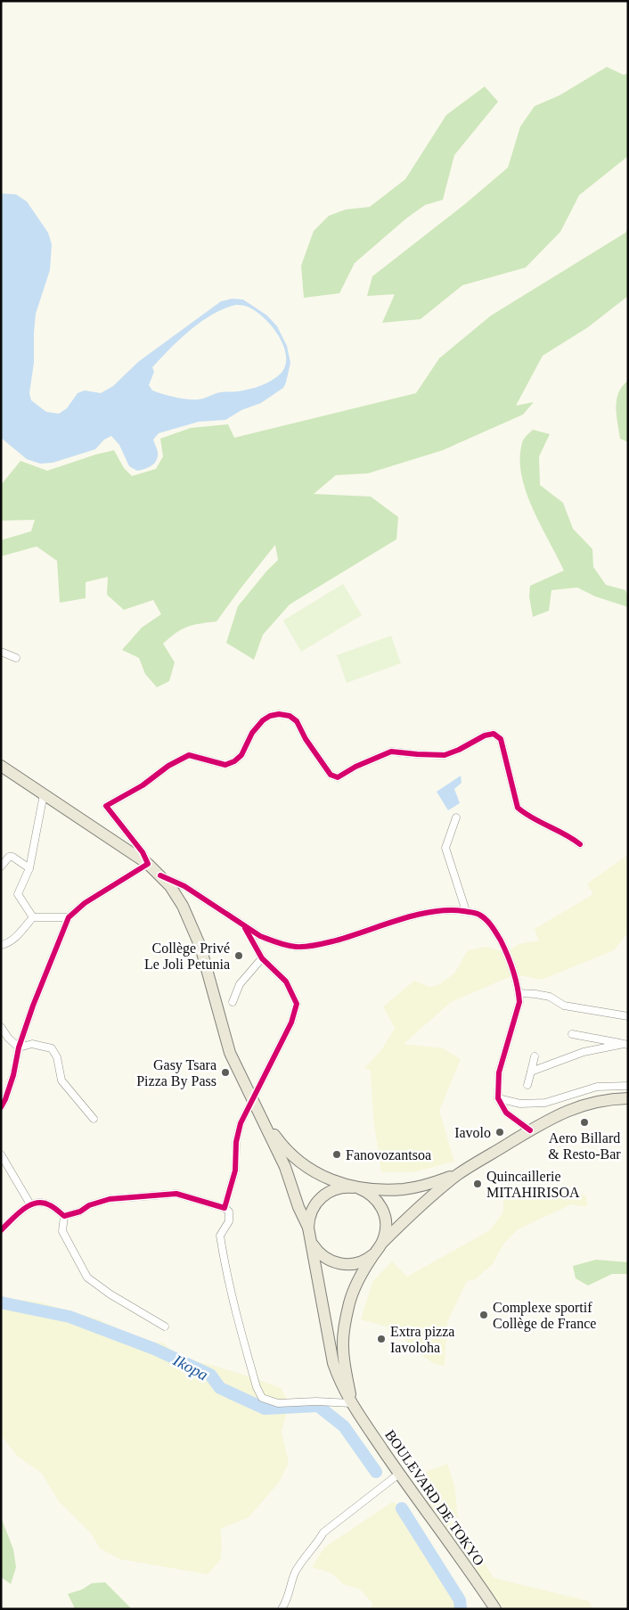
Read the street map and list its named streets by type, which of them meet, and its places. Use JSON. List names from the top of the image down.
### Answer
{
  "streets": {
    "main road": ["BOULEVARD DE TOKYO"]
  },
  "water": ["Ikopa"],
  "places": [
    "Collège Privé Le Joli Petunia",
    "Gasy Tsara Pizza By Pass",
    "Aero Billard & Resto-Bar",
    "Iavolo",
    "Fanovozantsoa",
    "Quincaillerie MITAHIRISOA",
    "Complexe sportif Collège de France",
    "Extra pizza Iavoloha"
  ]
}
